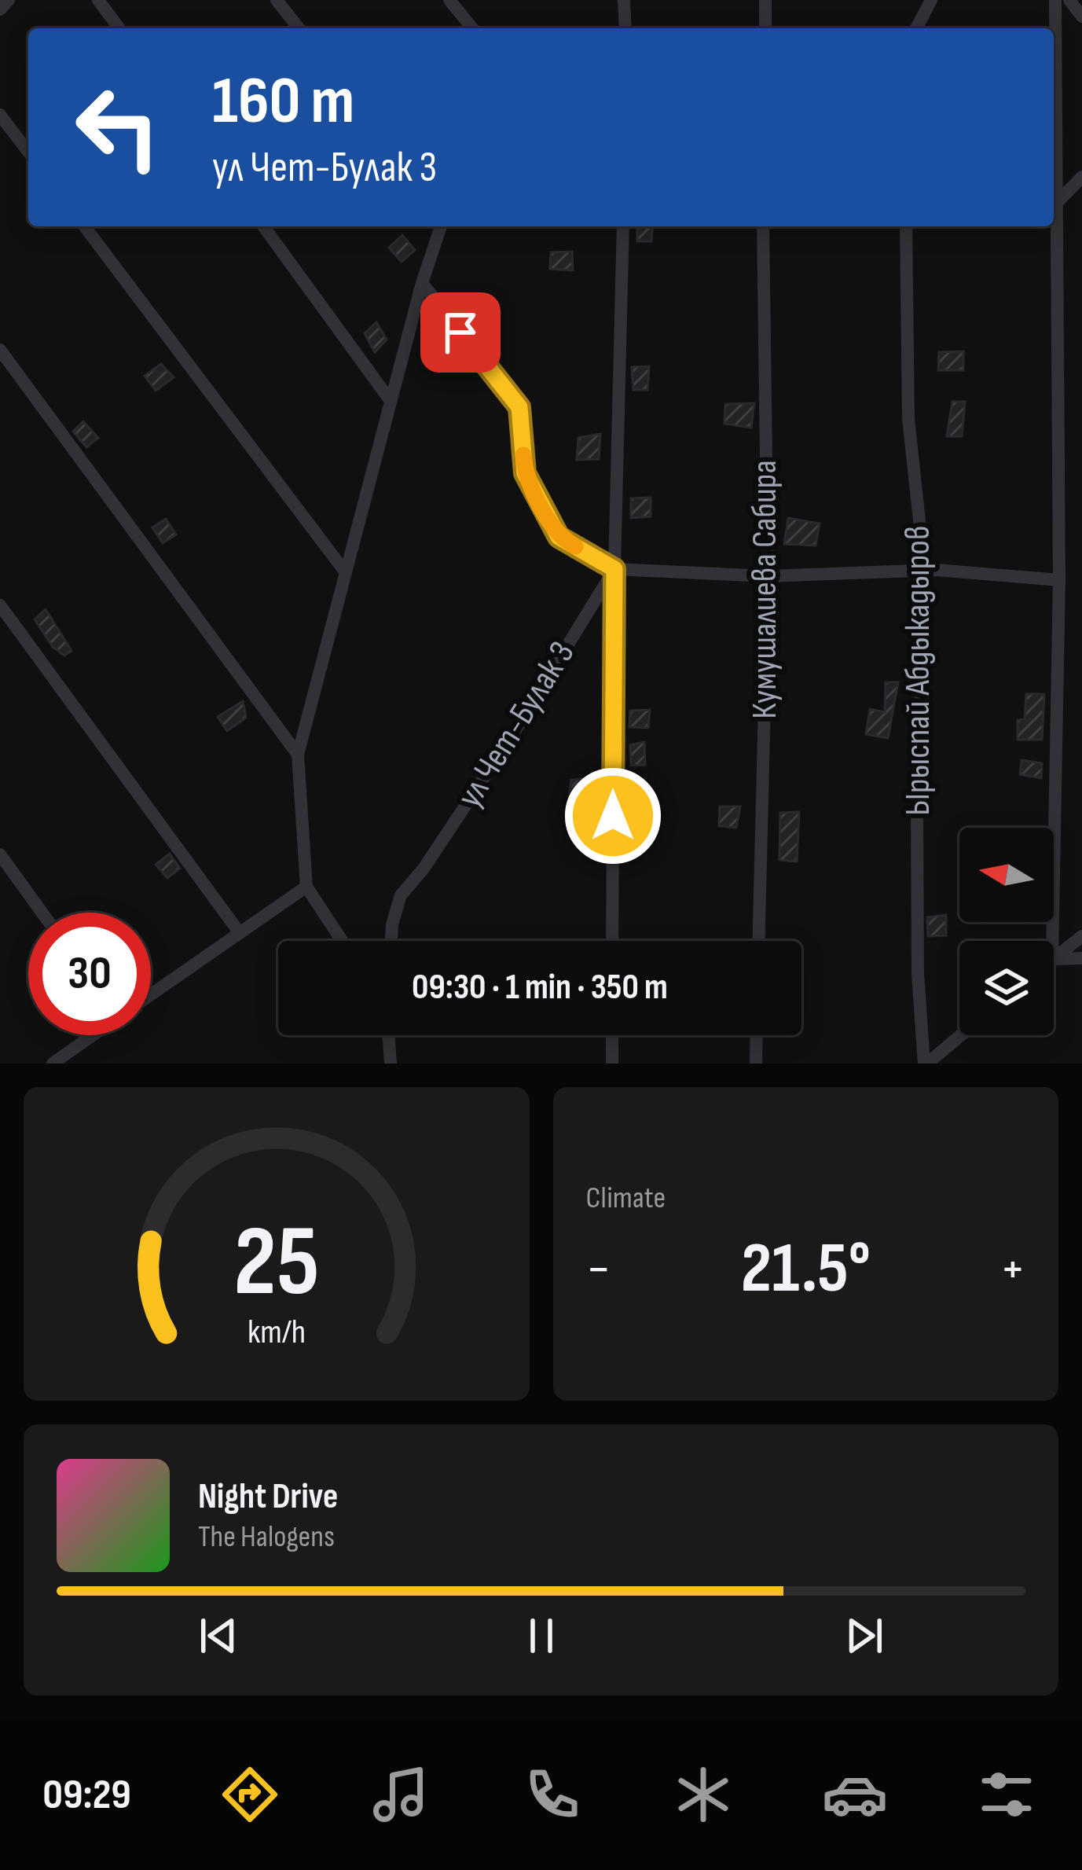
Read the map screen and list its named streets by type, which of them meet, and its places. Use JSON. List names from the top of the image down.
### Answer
{
  "streets": {
    "street": ["Кумушалиева Сабира", "Ырыспай Абдыкадыров", "ул Чет-Булак 3"]
  },
  "north": "left",
  "page": {
    "turn": ["160 m", "ул Чет-Булак 3"],
    "limit": "30",
    "trip": "09:30 · 1 min · 350 m",
    "tile": "Climate",
    "heat": ["−", "21.5°", "+"],
    "song": ["Night Drive", "The Halogens"],
    "tabs": "09:29",
    "gauge": ["25", "km/h"]
  }
}
